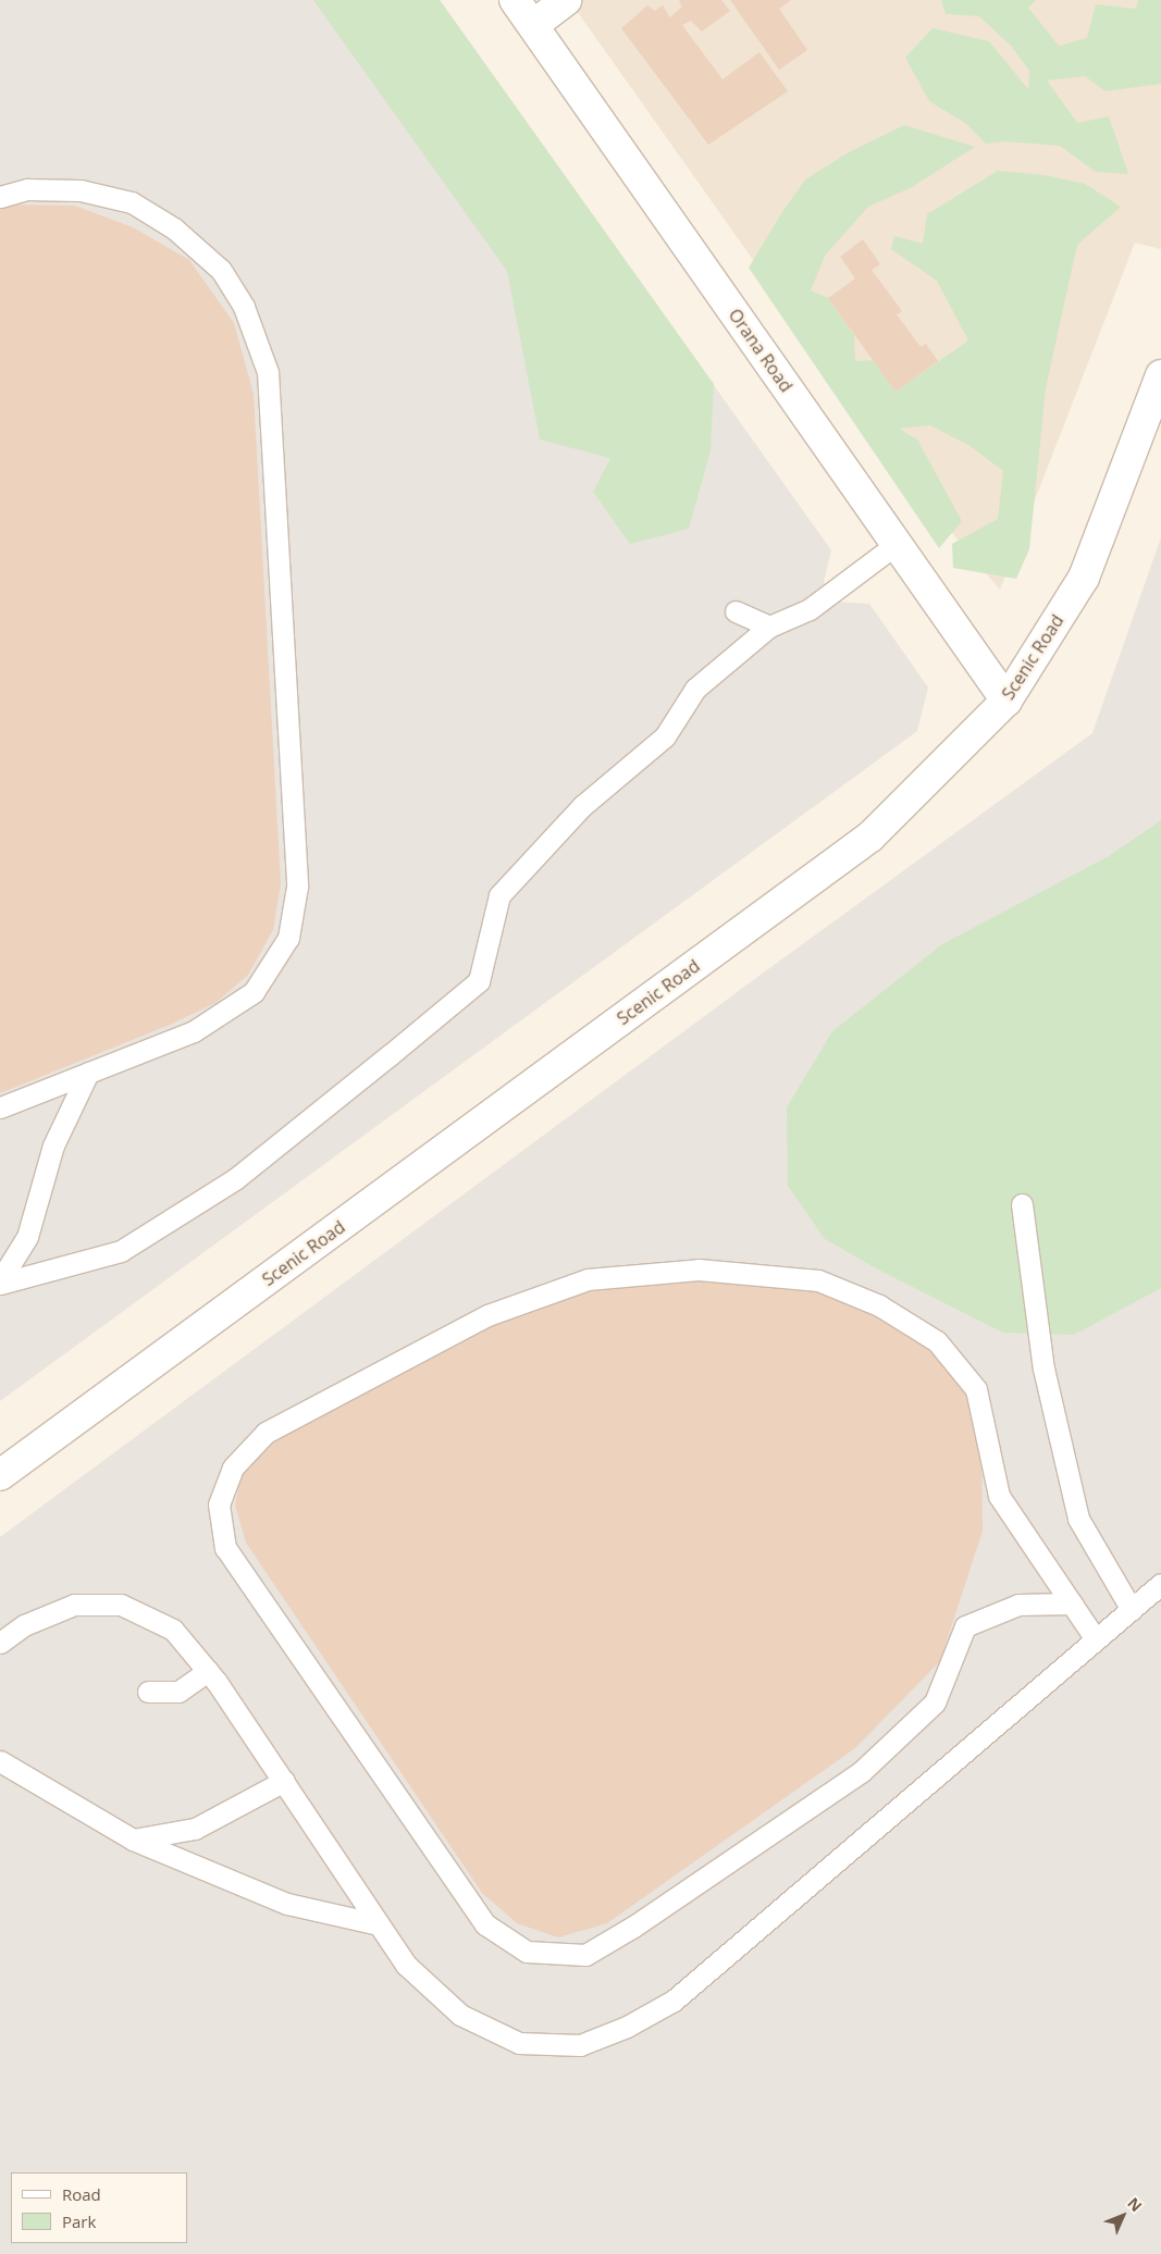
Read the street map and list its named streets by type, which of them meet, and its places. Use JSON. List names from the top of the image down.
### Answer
{
  "streets": {
    "main road": ["Orana Road", "Scenic Road"]
  },
  "crossings": [
    ["Orana Road", "Scenic Road"]
  ],
  "legend": ["Road", "Park"],
  "north": "top right"
}
